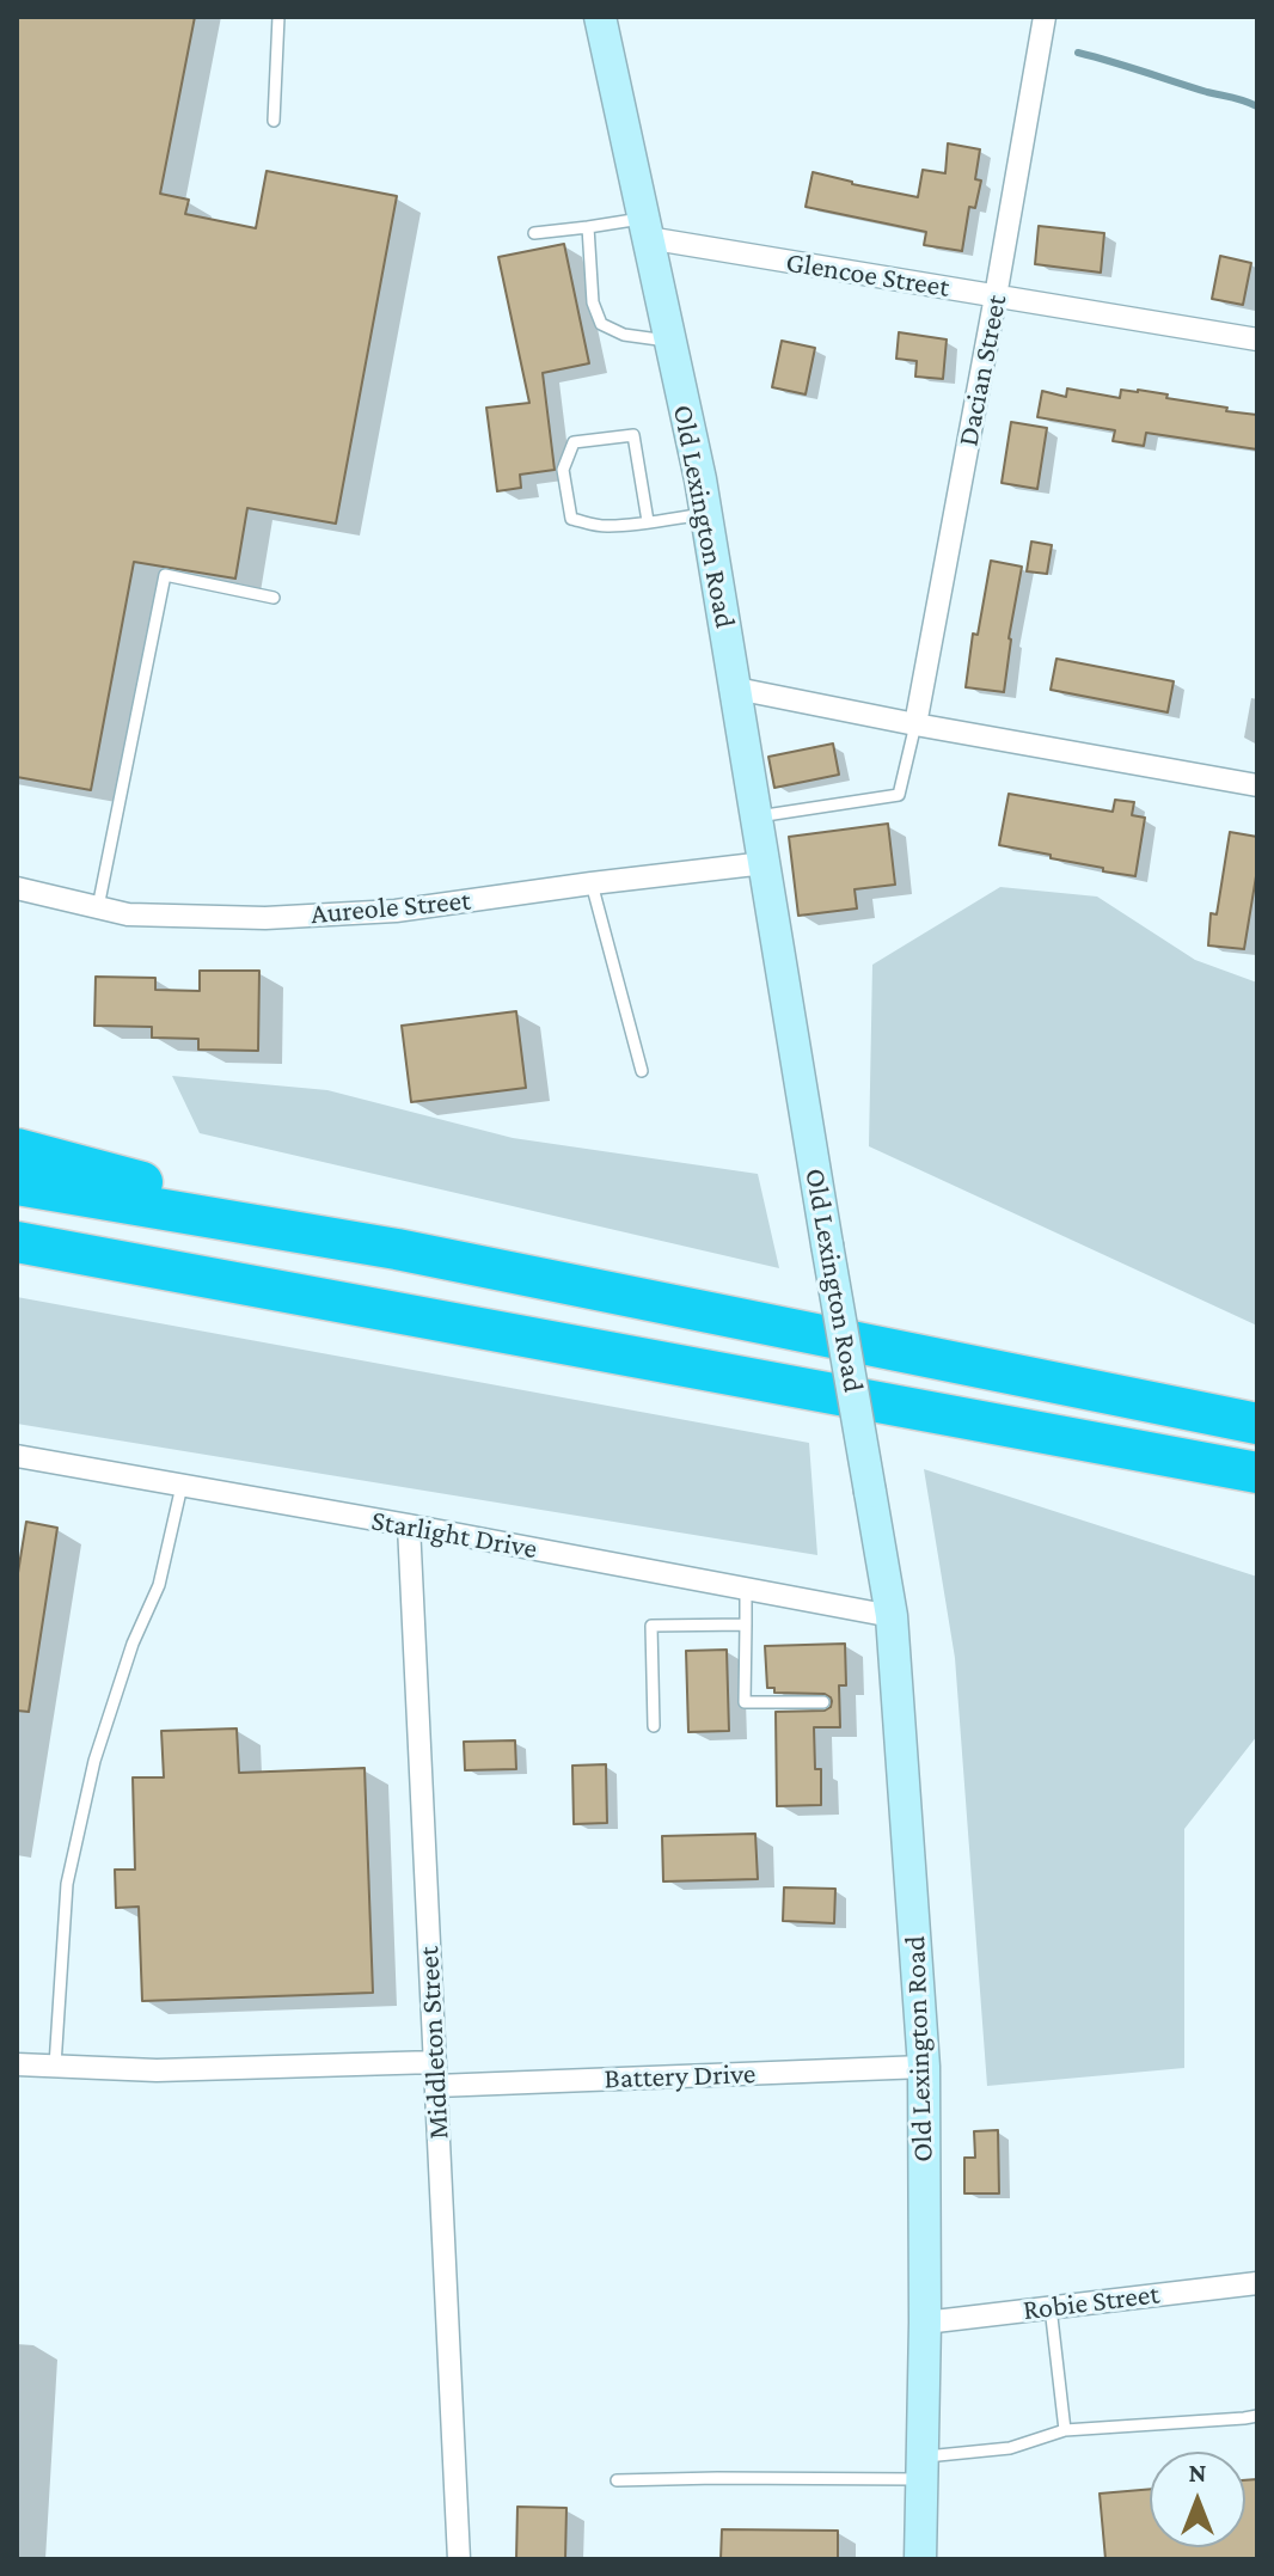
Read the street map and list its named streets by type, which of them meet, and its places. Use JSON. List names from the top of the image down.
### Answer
{
  "streets": {
    "main road": ["Old Lexington Road"],
    "street": [
      "Glencoe Street",
      "Dacian Street",
      "Aureole Street",
      "Starlight Drive",
      "Middleton Street",
      "Battery Drive",
      "Robie Street"
    ]
  },
  "crossings": [
    ["Glencoe Street", "Dacian Street"],
    ["Glencoe Street", "Old Lexington Road"],
    ["Old Lexington Road", "Aureole Street"],
    ["Old Lexington Road", "Starlight Drive"],
    ["Old Lexington Road", "Battery Drive"],
    ["Old Lexington Road", "Robie Street"],
    ["Starlight Drive", "Middleton Street"],
    ["Middleton Street", "Battery Drive"]
  ],
  "north": "top"
}
